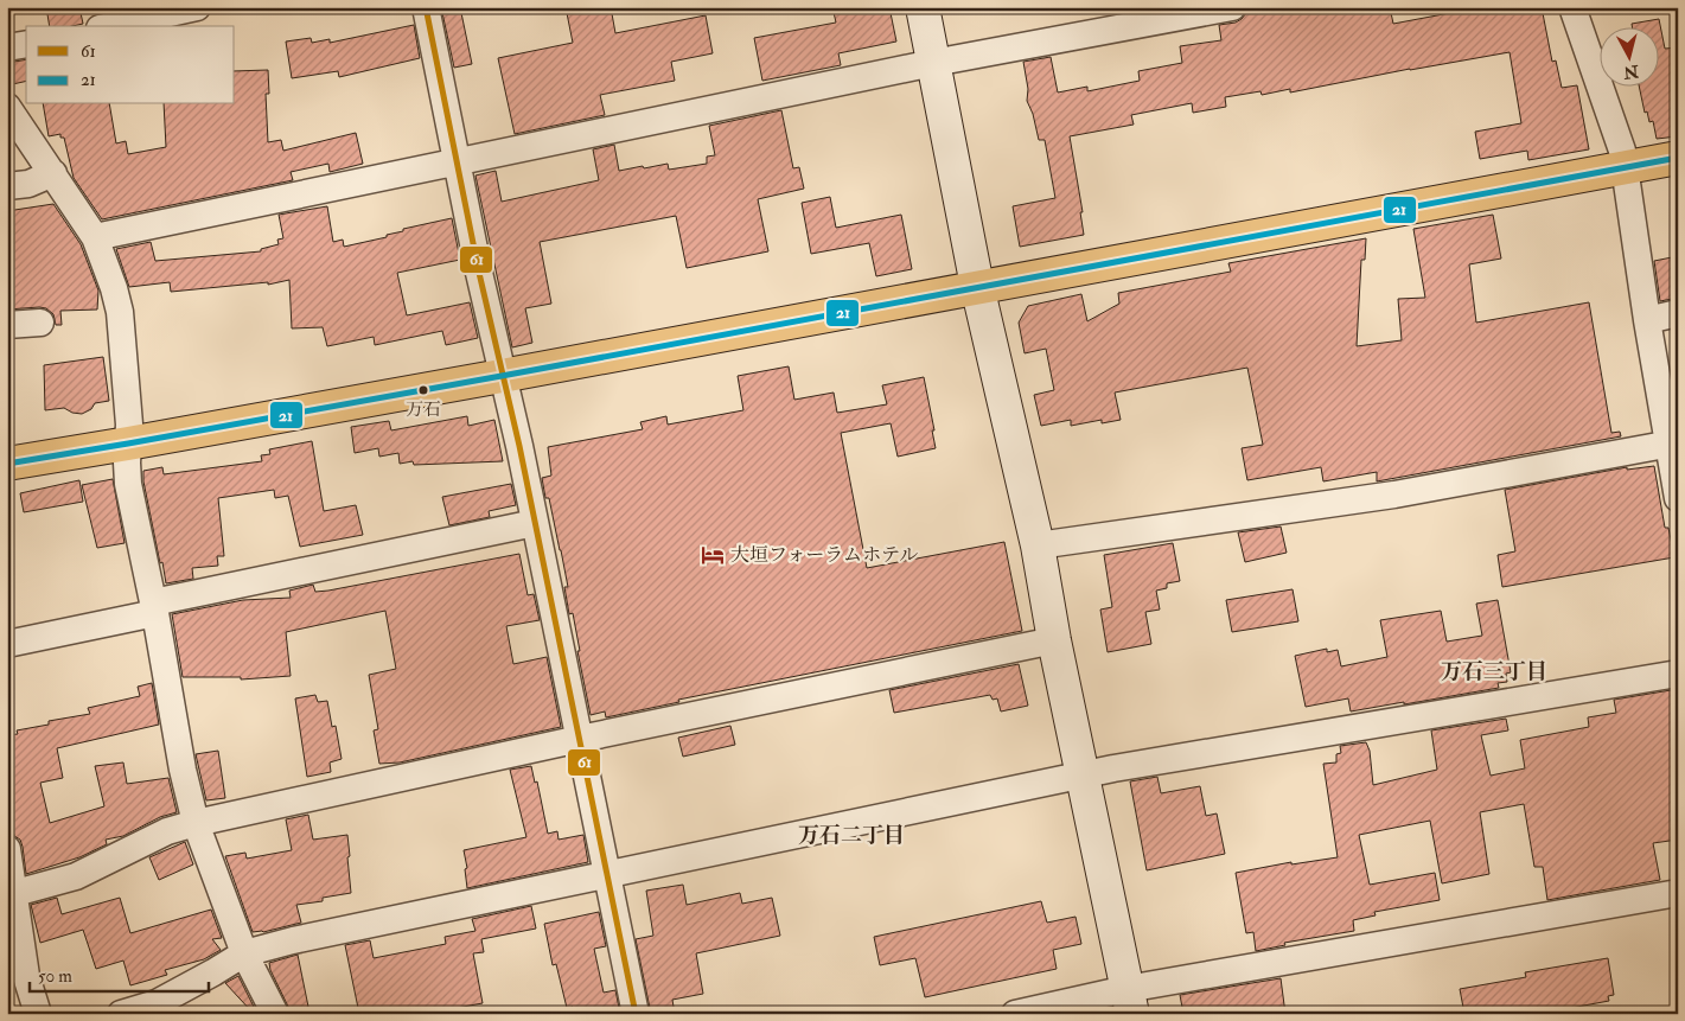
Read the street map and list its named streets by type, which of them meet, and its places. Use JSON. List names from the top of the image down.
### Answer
{
  "districts": ["万石三丁目", "万石二丁目"],
  "places": {
    "other": ["万石"],
    "hotel": ["大垣フォーラムホテル"]
  },
  "lines": ["transit line 61", "transit line 21"],
  "legend": ["61", "21"],
  "scale_bar": "50 m",
  "north": "bottom"
}
